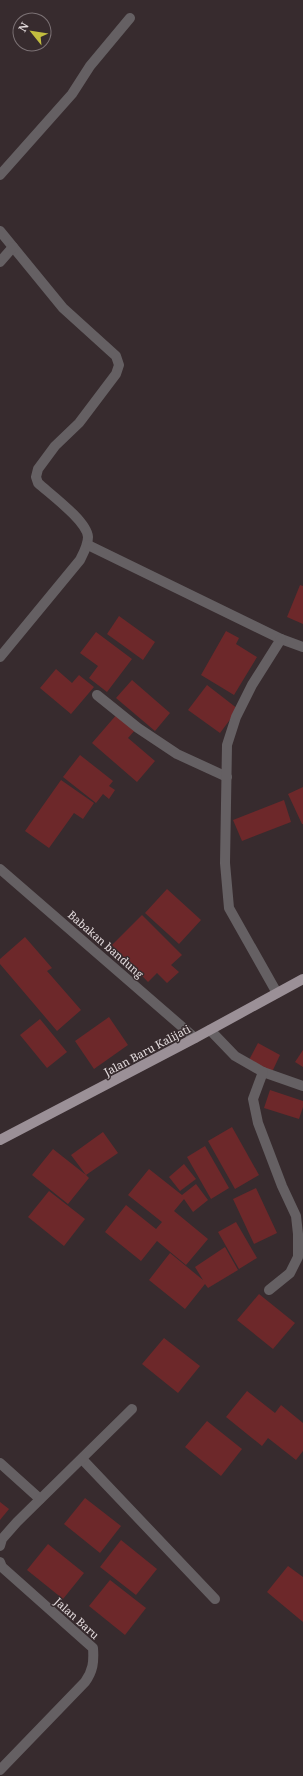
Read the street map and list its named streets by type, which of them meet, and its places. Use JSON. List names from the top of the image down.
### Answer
{
  "streets": {
    "main road": ["Jalan Baru Kalijati"],
    "street": ["Babakan bandung", "Jalan Baru"]
  },
  "crossings": [
    ["Babakan bandung", "Jalan Baru Kalijati"]
  ],
  "north": "top left"
}
